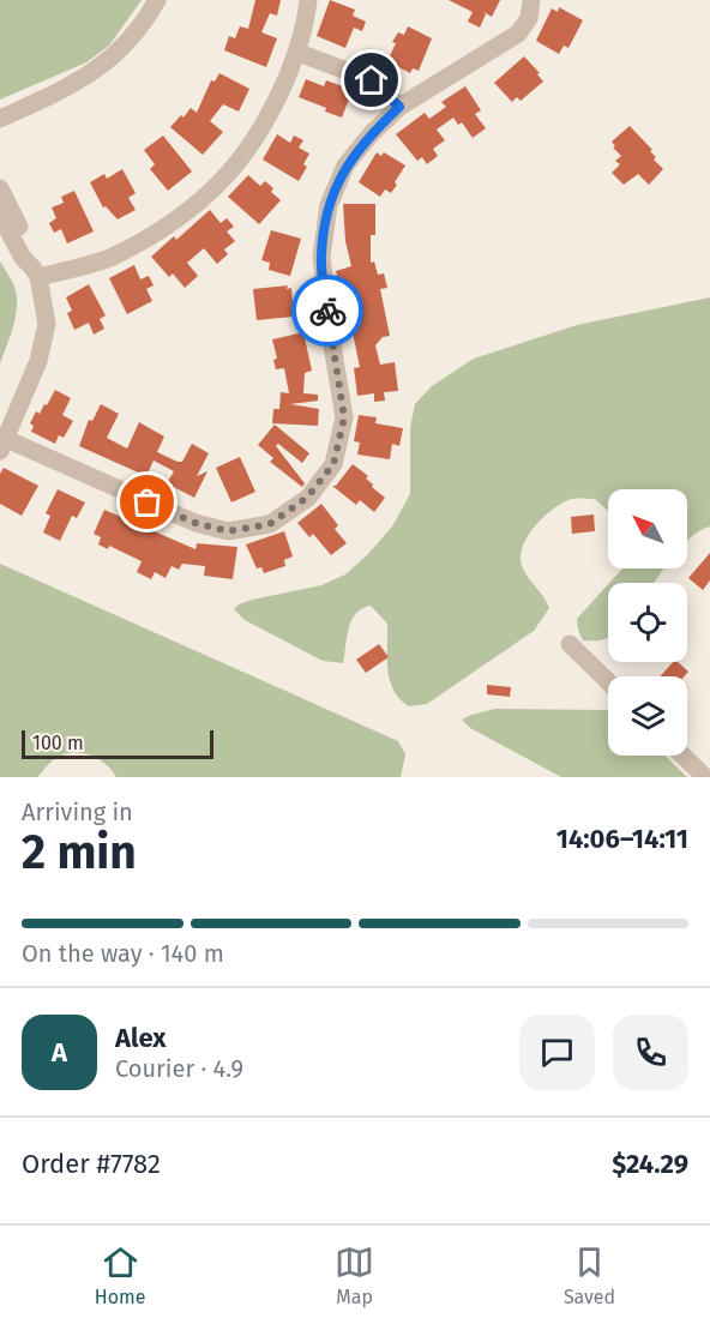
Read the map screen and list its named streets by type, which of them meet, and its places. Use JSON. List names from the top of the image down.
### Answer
{
  "scale_bar": "100 m",
  "north": "top left",
  "page": {
    "scale": "100 m",
    "heading": ["2 min", "Arriving in", "14:06–14:11"],
    "panel": [
      "Alex",
      "Courier · 4.9",
      "Order #7782",
      "$24.29"
    ],
    "bar": "On the way · 140 m",
    "round": "A",
    "tabs": ["Home", "Map", "Saved"]
  }
}
